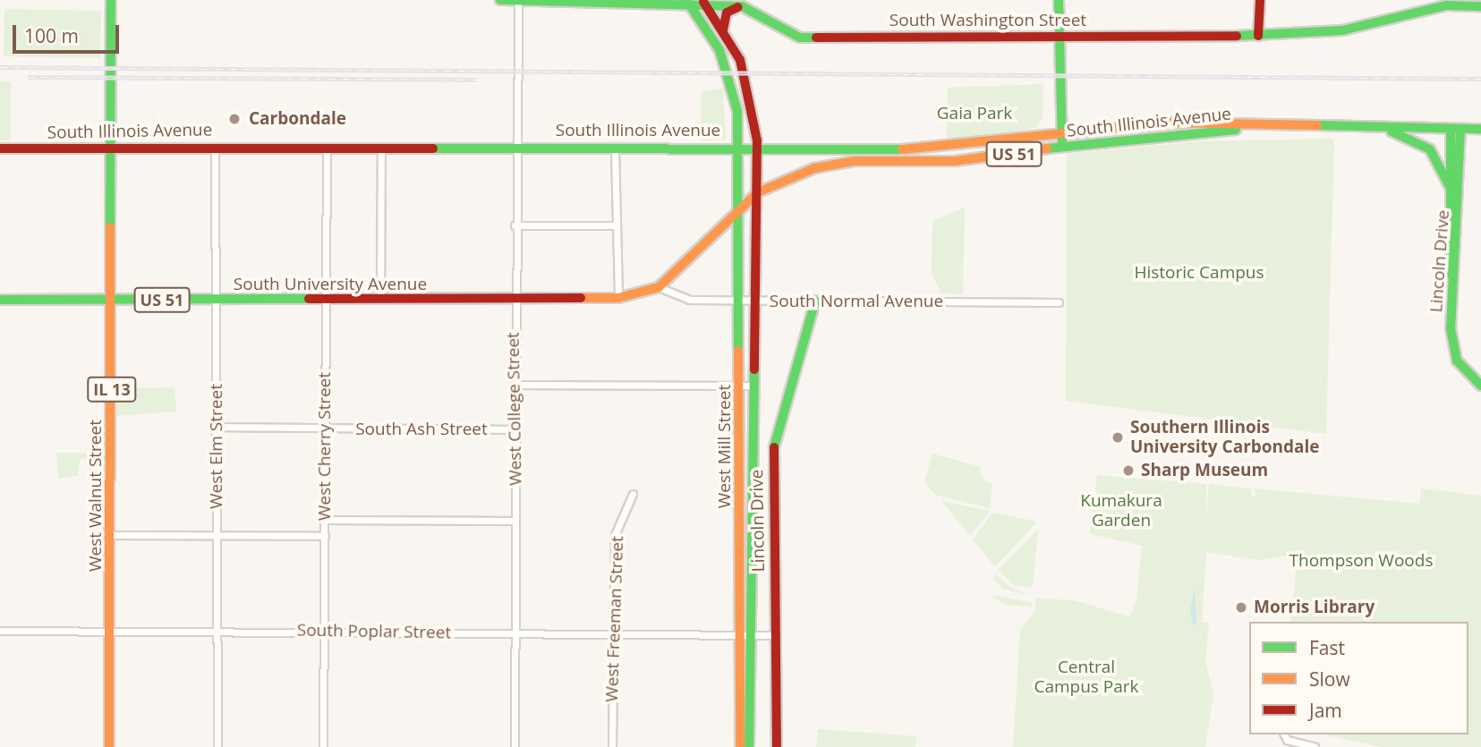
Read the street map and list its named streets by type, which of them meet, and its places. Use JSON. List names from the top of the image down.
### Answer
{
  "streets": {
    "main road": [
      "South Washington Street",
      "South Illinois Avenue",
      "US 51",
      "Lincoln Drive",
      "South University Avenue",
      "IL 13",
      "West Mill Street",
      "West Walnut Street"
    ],
    "street": [
      "South Normal Avenue",
      "West College Street",
      "South Ash Street",
      "West Elm Street",
      "West Cherry Street",
      "West Freeman Street",
      "South Poplar Street"
    ]
  },
  "crossings": [
    ["South Washington Street", "West College Street"],
    ["South Washington Street", "West Mill Street"],
    ["South Illinois Avenue", "Lincoln Drive"],
    ["South Illinois Avenue", "South University Avenue"],
    ["South Illinois Avenue", "South Normal Avenue"],
    ["South Illinois Avenue", "West College Street"],
    ["South Illinois Avenue", "West Elm Street"],
    ["South Illinois Avenue", "West Cherry Street"],
    ["South Illinois Avenue", "West Mill Street"],
    ["South Illinois Avenue", "West Walnut Street"],
    ["Lincoln Drive", "South Normal Avenue"],
    ["Lincoln Drive", "South Poplar Street"],
    ["South University Avenue", "South Normal Avenue"],
    ["South University Avenue", "West College Street"],
    ["South University Avenue", "West Elm Street"],
    ["South University Avenue", "West Cherry Street"],
    ["South University Avenue", "West Walnut Street"],
    ["South Normal Avenue", "West Mill Street"],
    ["West College Street", "South Ash Street"],
    ["West College Street", "South Poplar Street"],
    ["South Ash Street", "West Elm Street"],
    ["South Ash Street", "West Cherry Street"],
    ["West Elm Street", "South Poplar Street"],
    ["West Cherry Street", "South Poplar Street"],
    ["West Mill Street", "South Poplar Street"],
    ["West Walnut Street", "South Poplar Street"],
    ["West Freeman Street", "South Poplar Street"]
  ],
  "parks": [
    "Gaia Park",
    "Historic Campus",
    "Kumakura Garden",
    "Thompson Woods",
    "Central Campus Park"
  ],
  "places": [
    "Carbondale",
    "Southern Illinois University Carbondale",
    "Sharp Museum",
    "Morris Library"
  ],
  "legend": ["Fast", "Slow", "Jam"],
  "scale_bar": "100 m"
}
